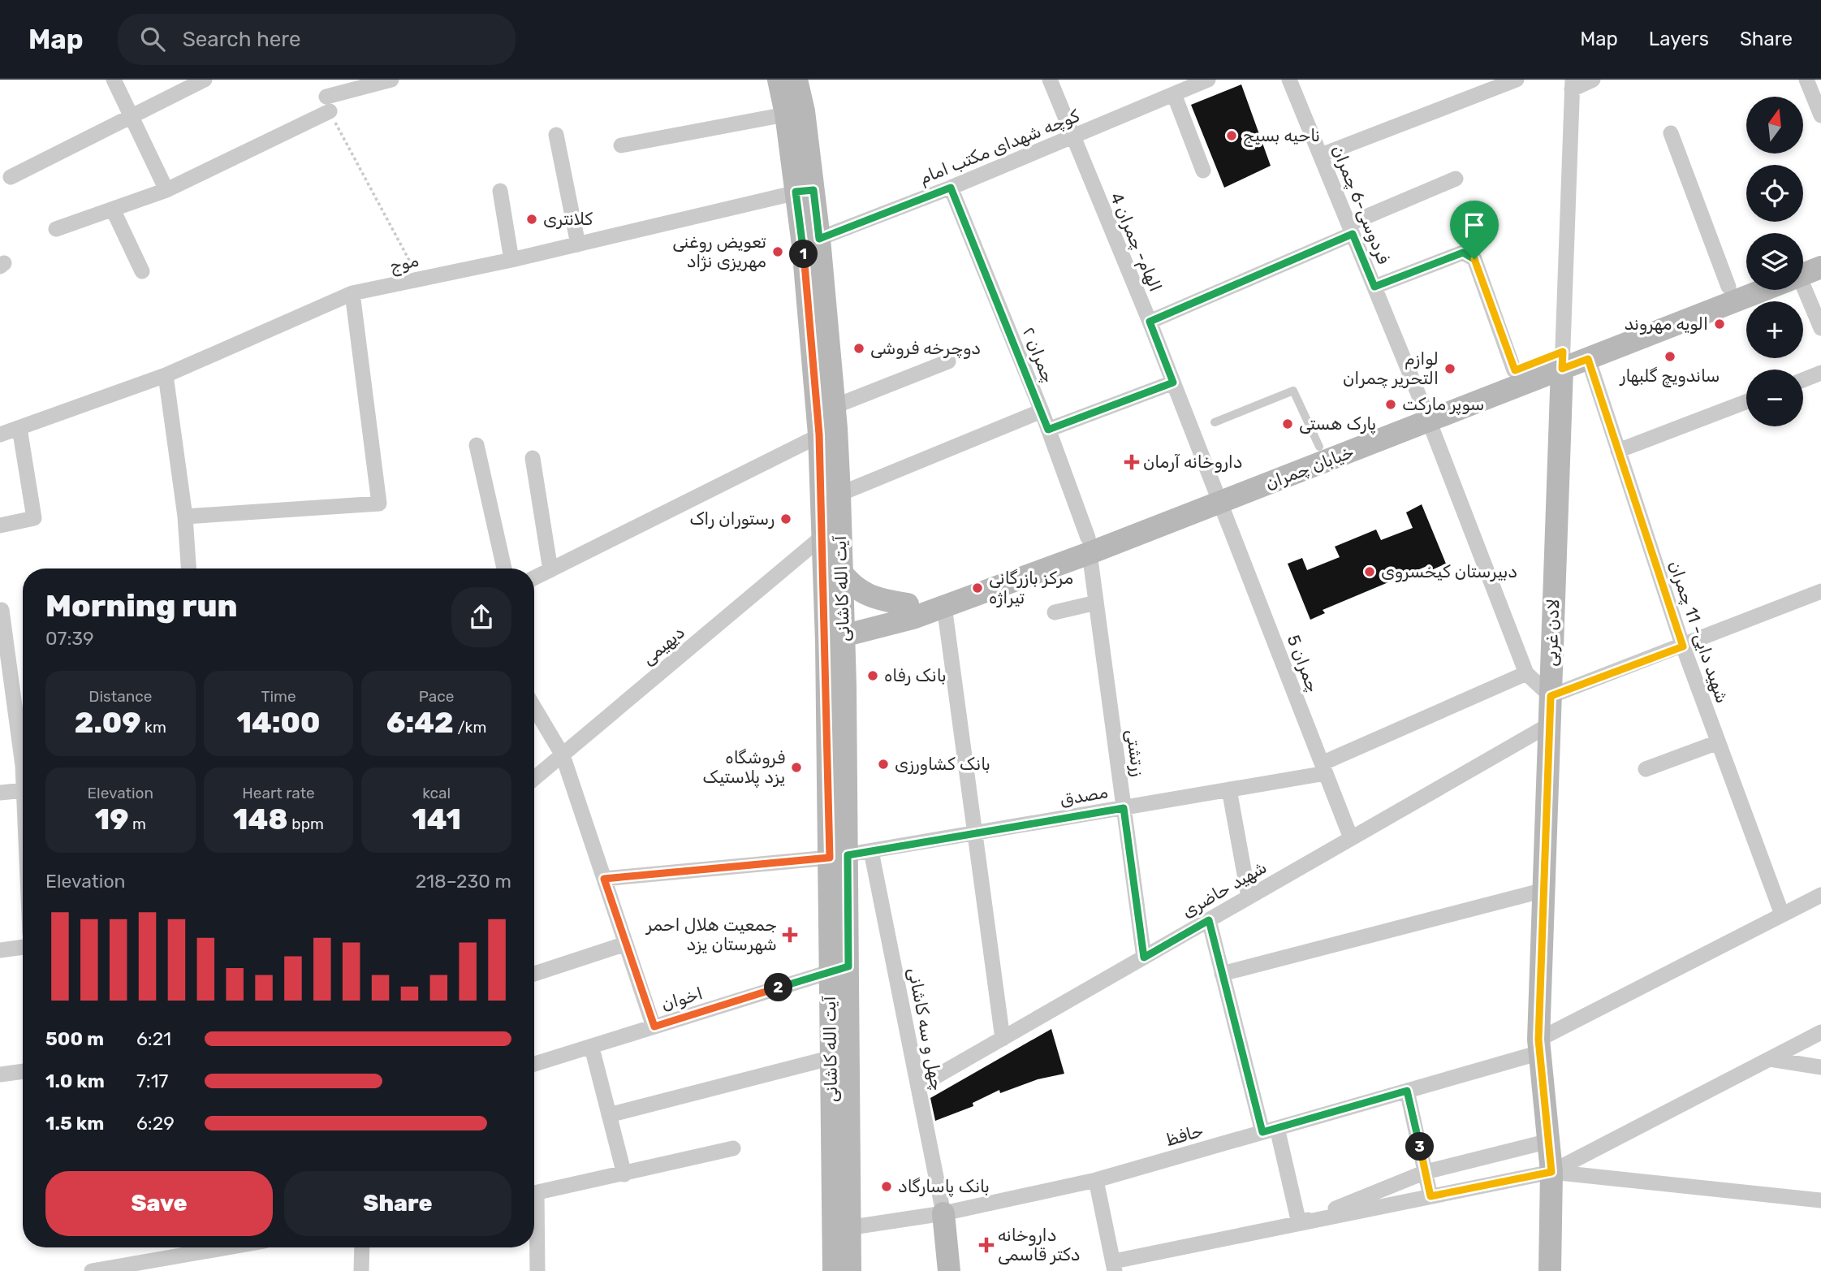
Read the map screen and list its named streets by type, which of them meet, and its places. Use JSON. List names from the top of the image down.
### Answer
{
  "streets": {
    "main road": ["خیابان چمران", "آیت الله کاشانی", "لادن غربی"],
    "street": [
      "کوچه شهدای مکتب امام",
      "فردوسی-6 چمران",
      "الهام- چمران 4",
      "موج",
      "چمران ۲",
      "شهید دایی- 11 چمران",
      "دیهیمی",
      "چمران 5",
      "زرتشتی",
      "مصدق",
      "شهید حاضری",
      "اخوان",
      "چهل و سه کاشانی",
      "حافظ"
    ]
  },
  "crossings": [
    ["کوچه شهدای مکتب امام", "الهام- چمران 4"],
    ["کوچه شهدای مکتب امام", "چمران ۲"],
    ["کوچه شهدای مکتب امام", "آیت الله کاشانی"],
    ["فردوسی-6 چمران", "خیابان چمران"],
    ["فردوسی-6 چمران", "مصدق"],
    ["الهام- چمران 4", "خیابان چمران"],
    ["الهام- چمران 4", "چمران 5"],
    ["موج", "آیت الله کاشانی"],
    ["چمران ۲", "خیابان چمران"],
    ["چمران ۲", "زرتشتی"],
    ["خیابان چمران", "آیت الله کاشانی"],
    ["خیابان چمران", "شهید دایی- 11 چمران"],
    ["خیابان چمران", "لادن غربی"],
    ["خیابان چمران", "چمران 5"],
    ["خیابان چمران", "زرتشتی"],
    ["آیت الله کاشانی", "دیهیمی"],
    ["آیت الله کاشانی", "مصدق"],
    ["آیت الله کاشانی", "اخوان"],
    ["آیت الله کاشانی", "حافظ"],
    ["شهید دایی- 11 چمران", "حافظ"],
    ["لادن غربی", "شهید حاضری"],
    ["لادن غربی", "حافظ"],
    ["چمران 5", "مصدق"],
    ["چمران 5", "شهید حاضری"],
    ["زرتشتی", "مصدق"],
    ["زرتشتی", "شهید حاضری"],
    ["مصدق", "چهل و سه کاشانی"],
    ["شهید حاضری", "چهل و سه کاشانی"],
    ["چهل و سه کاشانی", "حافظ"]
  ],
  "places": {
    "other": [
      "ناحیه بسیج",
      "کلانتری",
      "تعویض روغنی مهریزی نژاد",
      "الویه مهروند",
      "دوچرخه فروشی",
      "ساندویچ گلبهار",
      "لوازم التحریر چمران",
      "سوپر مارکت",
      "پارک هستی",
      "رستوران راک",
      "دبیرستان کیخسروی",
      "مرکز بازرگانی تیراژه",
      "بانک رفاه",
      "بانک کشاورزی",
      "فروشگاه یزد پلاستیک",
      "بانک پاسارگاد"
    ],
    "health": ["داروخانه آرمان", "جمعیت هلال احمر شهرستان یزد", "داروخانه دکتر قاسمی"]
  },
  "north": "top",
  "page": {
    "header": "Map",
    "search": "Search here",
    "nav": ["Map", "Layers", "Share"],
    "map_buttons": ["+", "−"],
    "pins": ["1", "2", "3"],
    "heading": ["Morning run", "07:39"],
    "stats": [
      ["Distance", "2.09 km"],
      ["Time", "14:00"],
      ["Pace", "6:42 /km"],
      ["Elevation", "19 m"],
      ["Heart rate", "148 bpm"],
      ["kcal", "141"]
    ],
    "chart": ["Elevation", "218–230 m"],
    "list": [
      {
        "name": "500 m",
        "note": "6:21"
      },
      {
        "name": "1.0 km",
        "note": "7:17"
      },
      {
        "name": "1.5 km",
        "note": "6:29"
      }
    ],
    "buttons": ["Save", "Share"]
  }
}
